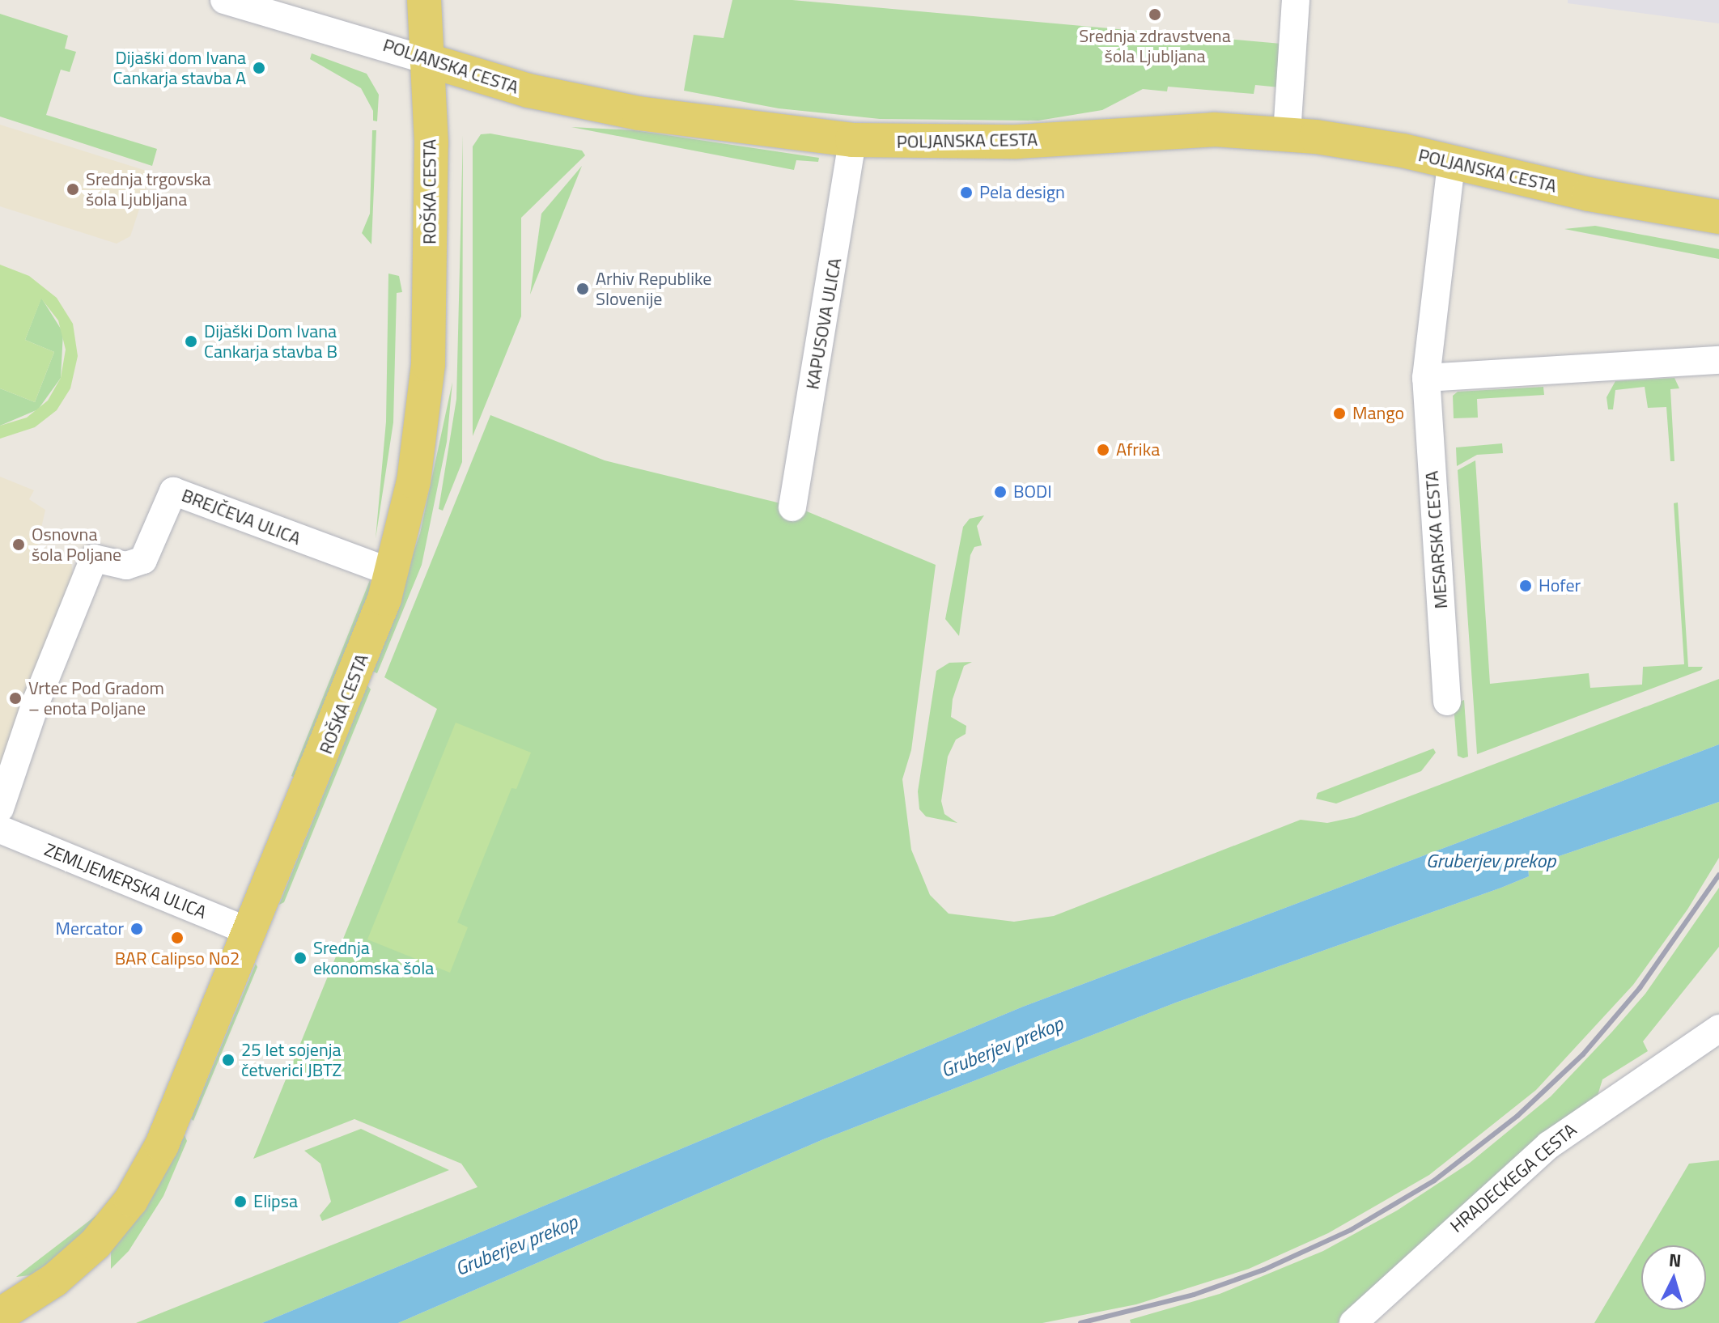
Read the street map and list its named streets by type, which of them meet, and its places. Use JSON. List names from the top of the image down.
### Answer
{
  "streets": {
    "main road": ["POLJANSKA CESTA", "ROŠKA CESTA"],
    "street": [
      "KAPUSOVA ULICA",
      "BREJČEVA ULICA",
      "MESARSKA CESTA",
      "ZEMLJEMERSKA ULICA",
      "HRADECKEGA CESTA"
    ]
  },
  "crossings": [
    ["POLJANSKA CESTA", "ROŠKA CESTA"],
    ["POLJANSKA CESTA", "KAPUSOVA ULICA"],
    ["POLJANSKA CESTA", "MESARSKA CESTA"],
    ["ROŠKA CESTA", "BREJČEVA ULICA"],
    ["ROŠKA CESTA", "ZEMLJEMERSKA ULICA"]
  ],
  "water": ["Gruberjev prekop"],
  "places": [
    "Srednja zdravstvena šola Ljubljana",
    "Dijaški dom Ivana Cankarja stavba A",
    "Srednja trgovska šola Ljubljana",
    "Pela design",
    "Arhiv Republike Slovenije",
    "Dijaški Dom Ivana Cankarja stavba B",
    "Mango",
    "Afrika",
    "BODI",
    "Osnovna šola Poljane",
    "Hofer",
    "Vrtec Pod Gradom – enota Poljane",
    "Mercator",
    "BAR Calipso No2",
    "Srednja ekonomska šola",
    "25 let sojenja četverici JBTZ",
    "Elipsa"
  ],
  "north": "top"
}
